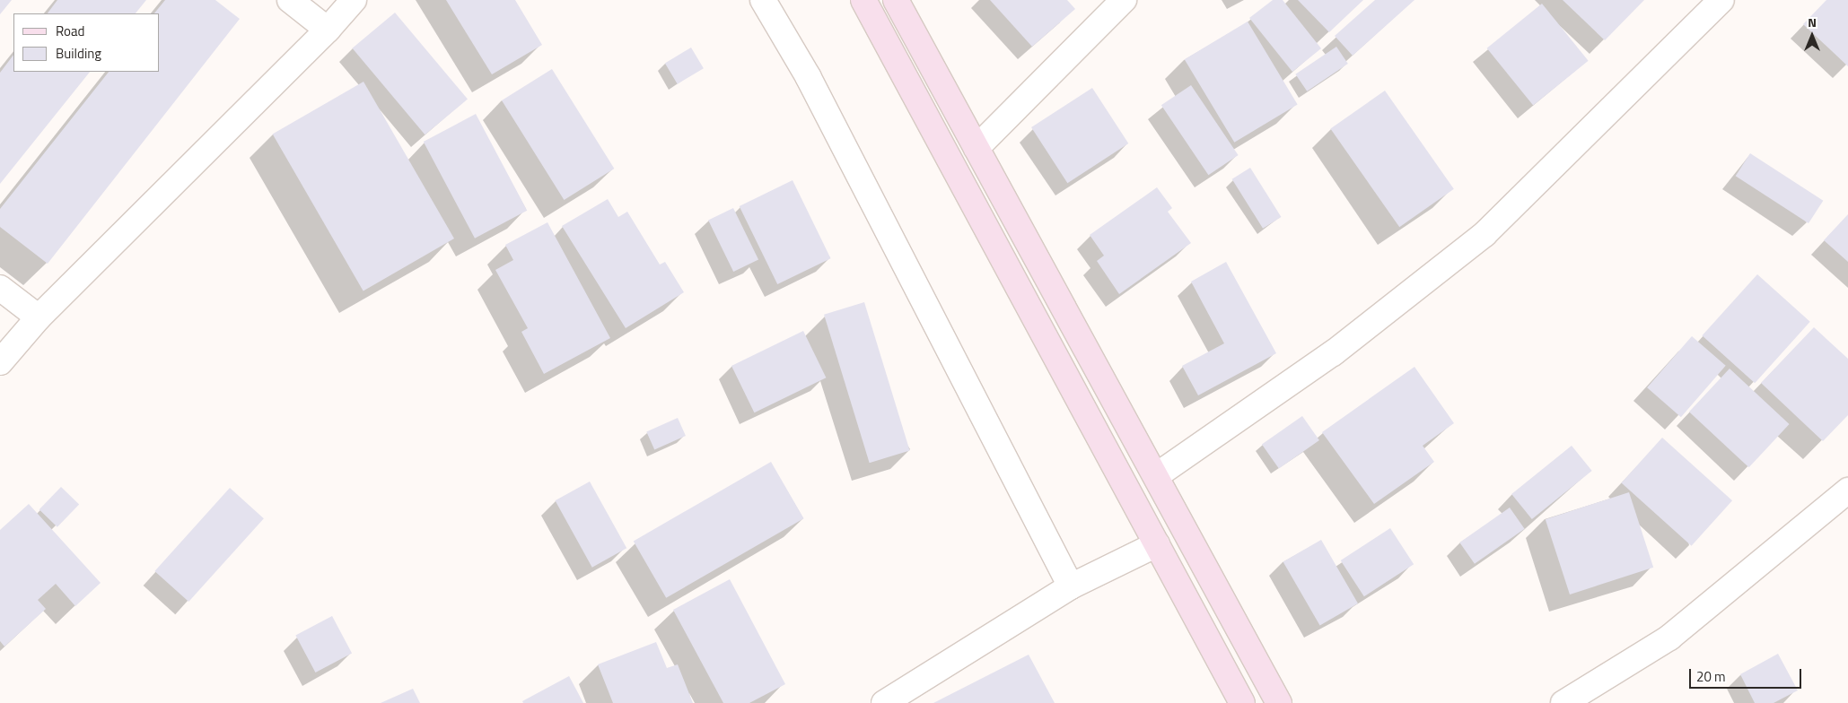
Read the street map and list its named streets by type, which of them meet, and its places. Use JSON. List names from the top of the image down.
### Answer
{
  "legend": ["Road", "Building"],
  "scale_bar": "20 m",
  "north": "top"
}
